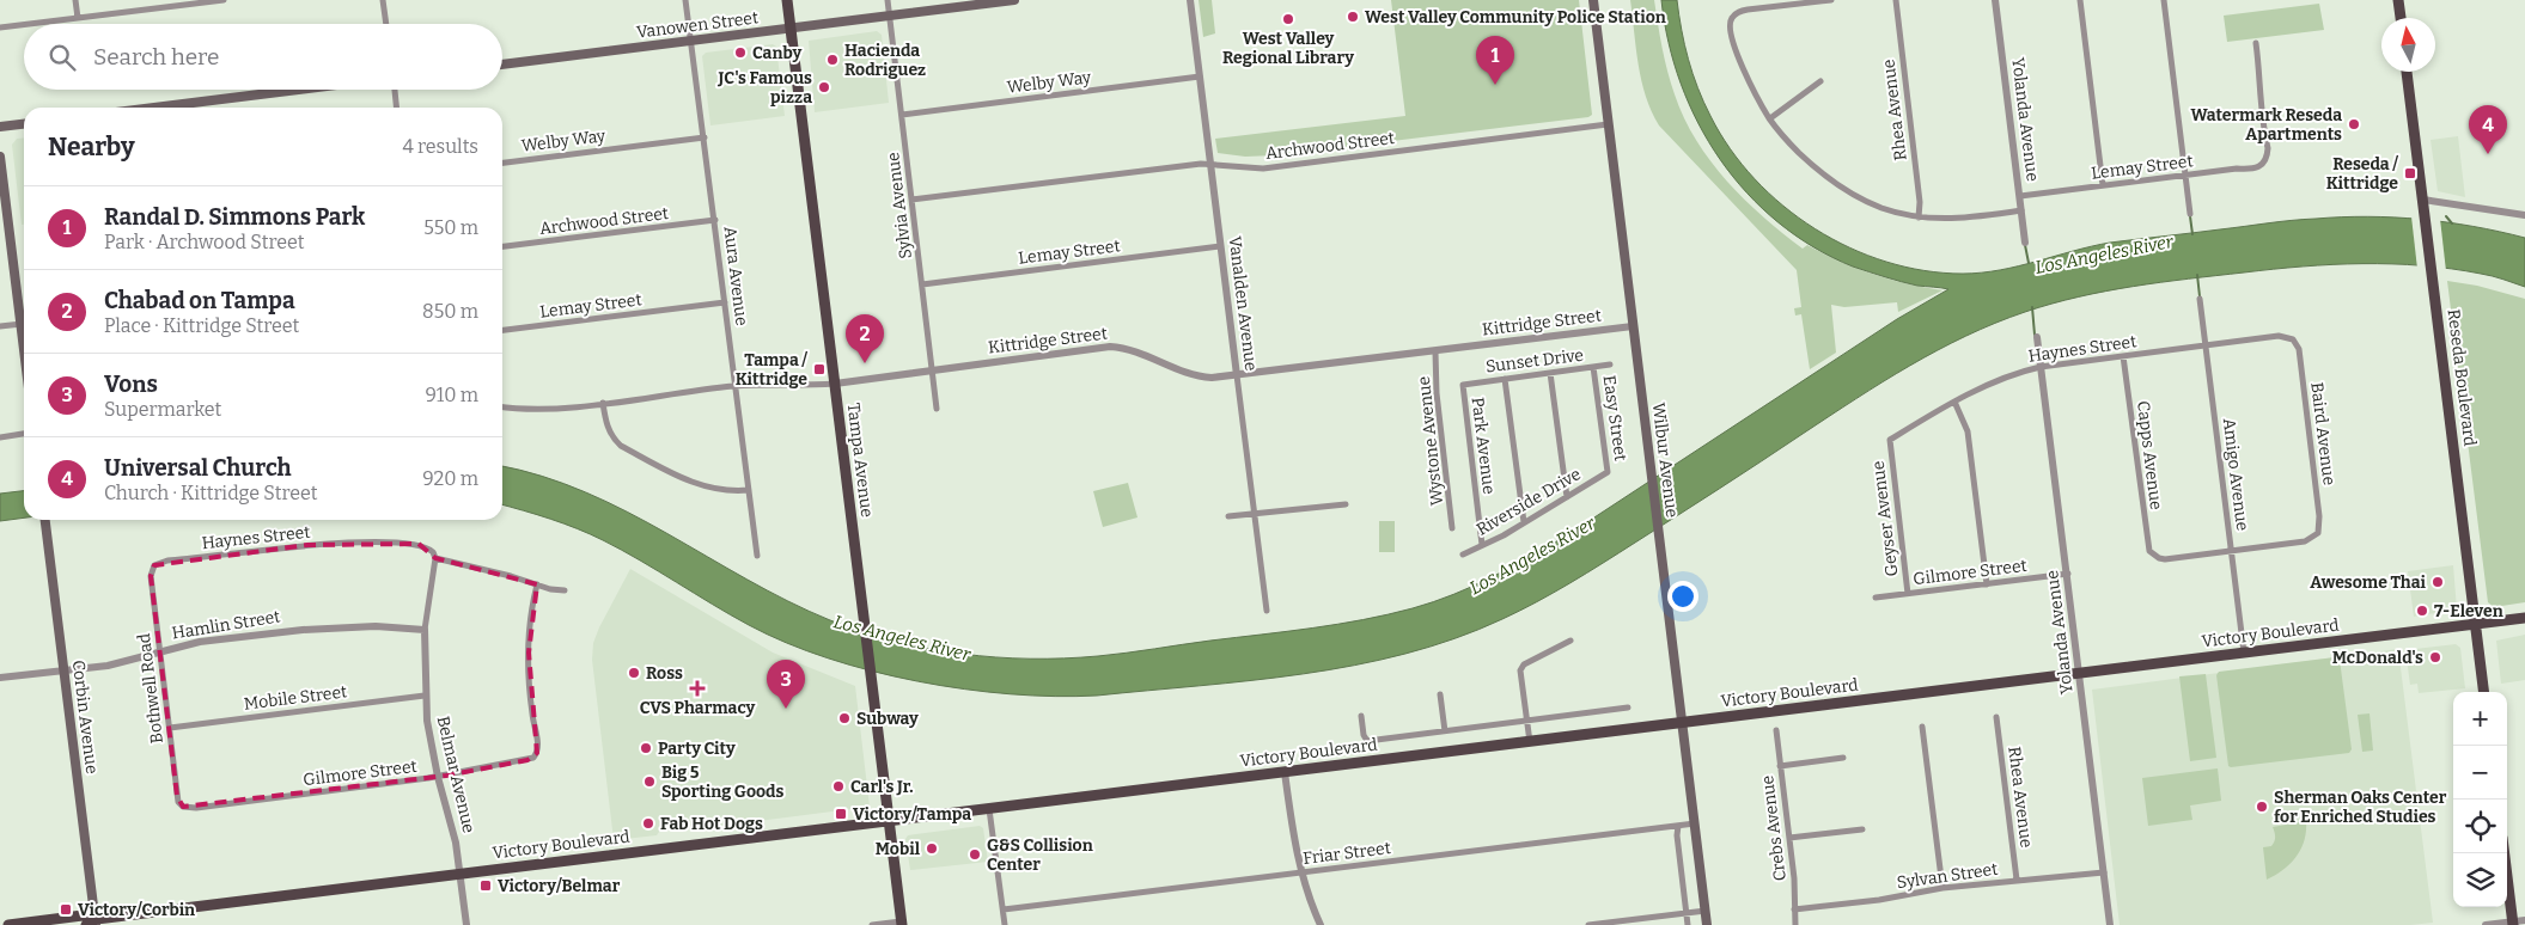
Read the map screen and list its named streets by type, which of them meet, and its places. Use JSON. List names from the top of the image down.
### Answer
{
  "streets": {
    "main road": [
      "Vanowen Street",
      "Reseda Boulevard",
      "Tampa Avenue",
      "Wilbur Avenue",
      "Victory Boulevard",
      "Corbin Avenue"
    ],
    "street": [
      "Welby Way",
      "Rhea Avenue",
      "Yolanda Avenue",
      "Archwood Street",
      "Lemay Street",
      "Sylvia Avenue",
      "Aura Avenue",
      "Vanalden Avenue",
      "Kittridge Street",
      "Haynes Street",
      "Sunset Drive",
      "Easy Street",
      "Baird Avenue",
      "Wystone Avenue",
      "Park Avenue",
      "Capps Avenue",
      "Amigo Avenue",
      "Riverside Drive",
      "Geyser Avenue",
      "Gilmore Street",
      "Hamlin Street",
      "Bothwell Road",
      "Mobile Street",
      "Belmar Avenue",
      "Crebs Avenue",
      "Friar Street",
      "Sylvan Street"
    ]
  },
  "crossings": [
    ["Vanowen Street", "Sylvia Avenue"],
    ["Vanowen Street", "Aura Avenue"],
    ["Vanowen Street", "Tampa Avenue"],
    ["Welby Way", "Sylvia Avenue"],
    ["Welby Way", "Aura Avenue"],
    ["Welby Way", "Vanalden Avenue"],
    ["Rhea Avenue", "Sylvan Street"],
    ["Yolanda Avenue", "Lemay Street"],
    ["Yolanda Avenue", "Haynes Street"],
    ["Yolanda Avenue", "Gilmore Street"],
    ["Yolanda Avenue", "Victory Boulevard"],
    ["Yolanda Avenue", "Sylvan Street"],
    ["Archwood Street", "Sylvia Avenue"],
    ["Archwood Street", "Aura Avenue"],
    ["Archwood Street", "Vanalden Avenue"],
    ["Archwood Street", "Wilbur Avenue"],
    ["Lemay Street", "Sylvia Avenue"],
    ["Lemay Street", "Aura Avenue"],
    ["Lemay Street", "Vanalden Avenue"],
    ["Sylvia Avenue", "Kittridge Street"],
    ["Aura Avenue", "Kittridge Street"],
    ["Vanalden Avenue", "Kittridge Street"],
    ["Kittridge Street", "Wystone Avenue"],
    ["Kittridge Street", "Tampa Avenue"],
    ["Kittridge Street", "Wilbur Avenue"],
    ["Haynes Street", "Baird Avenue"],
    ["Haynes Street", "Capps Avenue"],
    ["Haynes Street", "Amigo Avenue"],
    ["Haynes Street", "Geyser Avenue"],
    ["Haynes Street", "Gilmore Street"],
    ["Haynes Street", "Bothwell Road"],
    ["Haynes Street", "Belmar Avenue"],
    ["Sunset Drive", "Easy Street"],
    ["Sunset Drive", "Park Avenue"],
    ["Reseda Boulevard", "Victory Boulevard"],
    ["Easy Street", "Riverside Drive"],
    ["Baird Avenue", "Capps Avenue"],
    ["Baird Avenue", "Amigo Avenue"],
    ["Park Avenue", "Riverside Drive"],
    ["Capps Avenue", "Amigo Avenue"],
    ["Tampa Avenue", "Victory Boulevard"],
    ["Wilbur Avenue", "Victory Boulevard"],
    ["Wilbur Avenue", "Friar Street"],
    ["Amigo Avenue", "Victory Boulevard"],
    ["Geyser Avenue", "Gilmore Street"],
    ["Gilmore Street", "Bothwell Road"],
    ["Gilmore Street", "Belmar Avenue"],
    ["Hamlin Street", "Bothwell Road"],
    ["Hamlin Street", "Corbin Avenue"],
    ["Hamlin Street", "Belmar Avenue"],
    ["Victory Boulevard", "Corbin Avenue"],
    ["Victory Boulevard", "Belmar Avenue"],
    ["Bothwell Road", "Mobile Street"],
    ["Mobile Street", "Belmar Avenue"],
    ["Crebs Avenue", "Sylvan Street"]
  ],
  "water": ["Los Angeles River"],
  "places": {
    "other": [
      "West Valley Community Police Station",
      "West Valley Regional Library",
      "Canby",
      "Hacienda Rodriguez",
      "JC's Famous pizza",
      "Watermark Reseda Apartments",
      "Awesome Thai",
      "7-Eleven",
      "McDonald's",
      "Ross",
      "Subway",
      "Party City",
      "Big 5 Sporting Goods",
      "Carl's Jr.",
      "Sherman Oaks Center for Enriched Studies",
      "Fab Hot Dogs",
      "Mobil",
      "G&S Collision Center"
    ],
    "transit": [
      "Reseda / Kittridge",
      "Tampa / Kittridge",
      "Victory/Tampa",
      "Victory/Belmar",
      "Victory/Corbin"
    ],
    "health": ["CVS Pharmacy"]
  },
  "north": "top",
  "page": {
    "search": "Search here",
    "pins": [
      "1",
      "4",
      "2",
      "3"
    ],
    "heading": ["Nearby", "4 results"],
    "list": [
      {
        "mark": "1",
        "name": "Randal D. Simmons Park",
        "note": "Park · Archwood Street",
        "value": "550 m"
      },
      {
        "mark": "2",
        "name": "Chabad on Tampa",
        "note": "Place · Kittridge Street",
        "value": "850 m"
      },
      {
        "mark": "3",
        "name": "Vons",
        "note": "Supermarket",
        "value": "910 m"
      },
      {
        "mark": "4",
        "name": "Universal Church",
        "note": "Church · Kittridge Street",
        "value": "920 m"
      }
    ],
    "map_buttons": ["+", "−"]
  }
}
